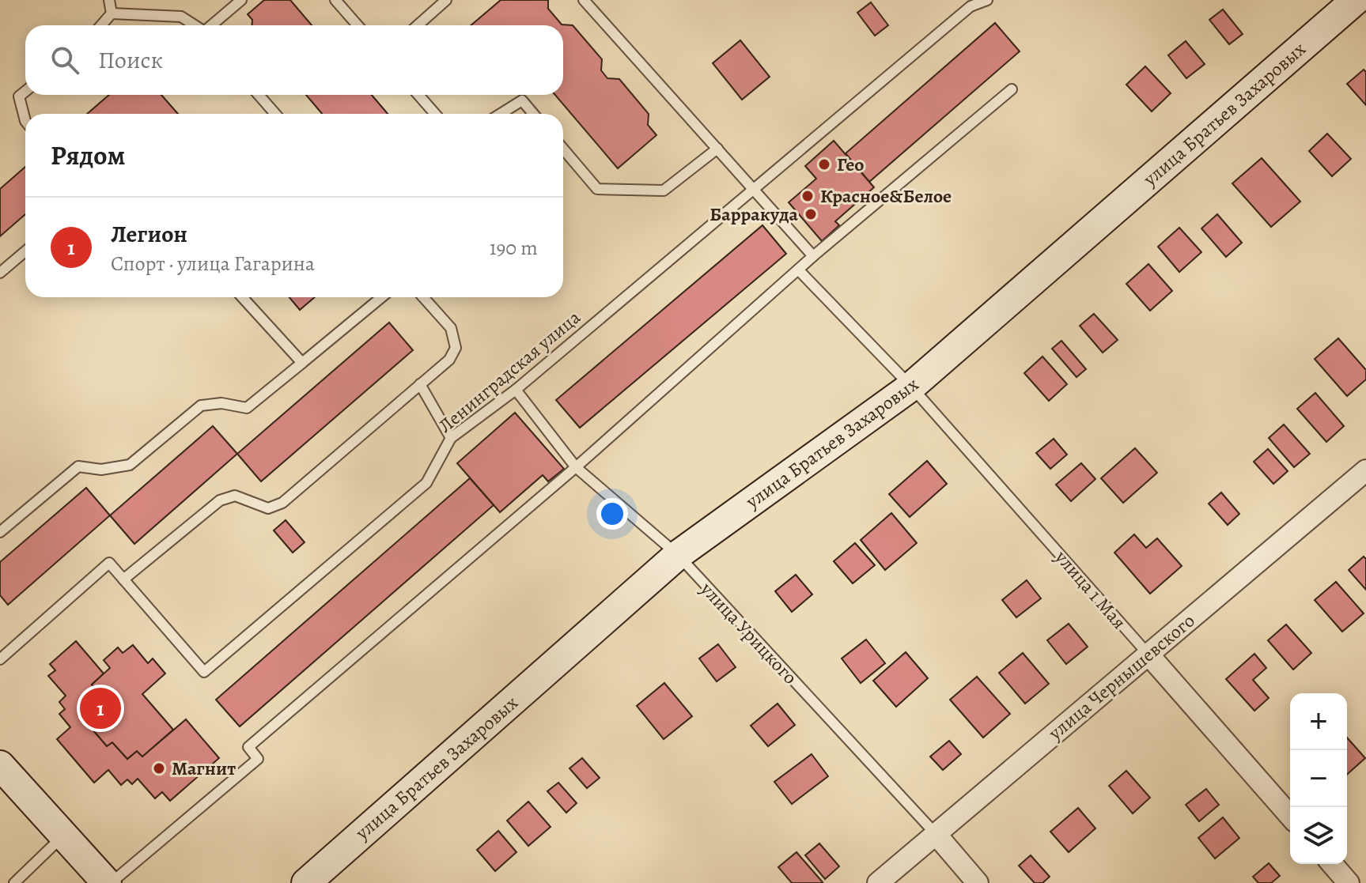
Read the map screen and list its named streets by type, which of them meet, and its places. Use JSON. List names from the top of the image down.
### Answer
{
  "streets": {
    "main road": ["улица Братьев Захаровых"],
    "street": ["улица 1 Мая", "улица Урицкого", "улица Чернышевского"],
    "lane": ["Ленинградская улица"]
  },
  "crossings": [
    ["улица Братьев Захаровых", "улица 1 Мая"],
    ["улица Братьев Захаровых", "улица Урицкого"],
    ["Ленинградская улица", "улица Урицкого"],
    ["улица 1 Мая", "улица Чернышевского"],
    ["улица Урицкого", "улица Чернышевского"]
  ],
  "places": [
    "Гео",
    "Красное&Белое",
    "Барракуда",
    "Магнит"
  ],
  "page": {
    "search": "Поиск",
    "heading": "Рядом",
    "list": [
      {
        "mark": "1",
        "name": "Легион",
        "note": "Спорт · улица Гагарина",
        "value": "190 m"
      }
    ],
    "pins": "1",
    "map_buttons": ["+", "−"]
  }
}
